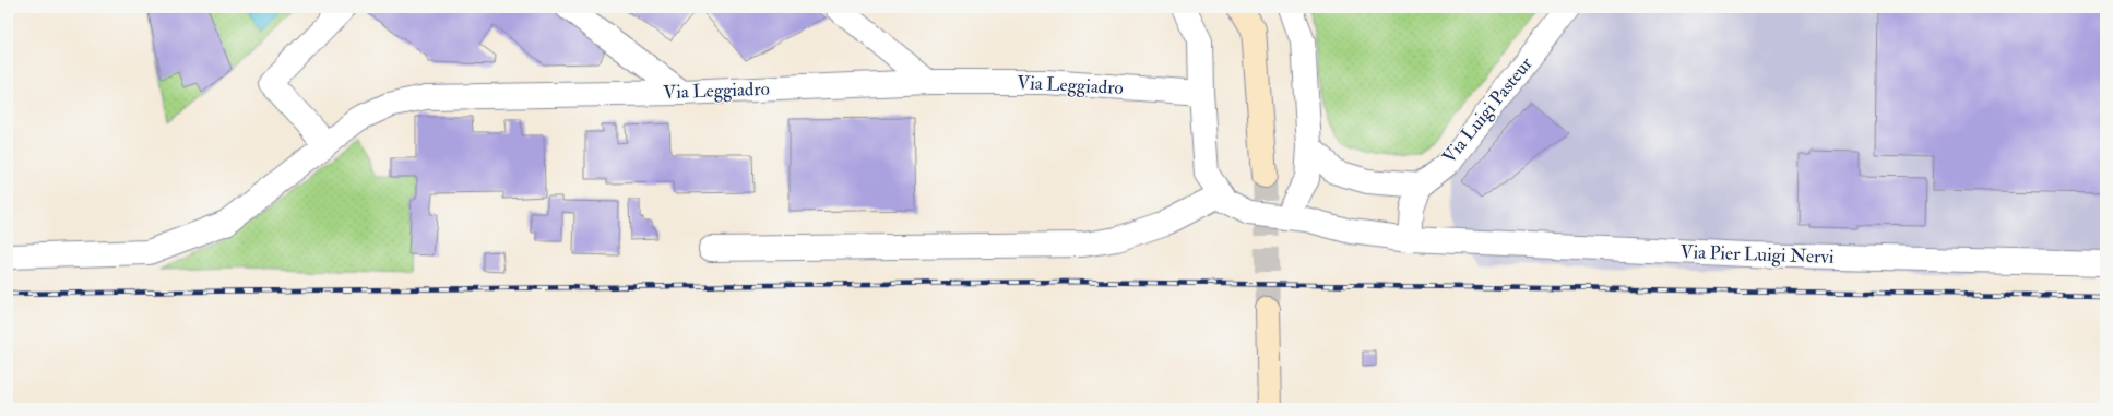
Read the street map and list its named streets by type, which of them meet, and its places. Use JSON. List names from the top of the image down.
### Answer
{
  "streets": {
    "street": ["Via Leggiadro", "Via Luigi Pasteur", "Via Pier Luigi Nervi"]
  },
  "crossings": [
    ["Via Leggiadro", "Via Pier Luigi Nervi"],
    ["Via Luigi Pasteur", "Via Pier Luigi Nervi"]
  ]
}
